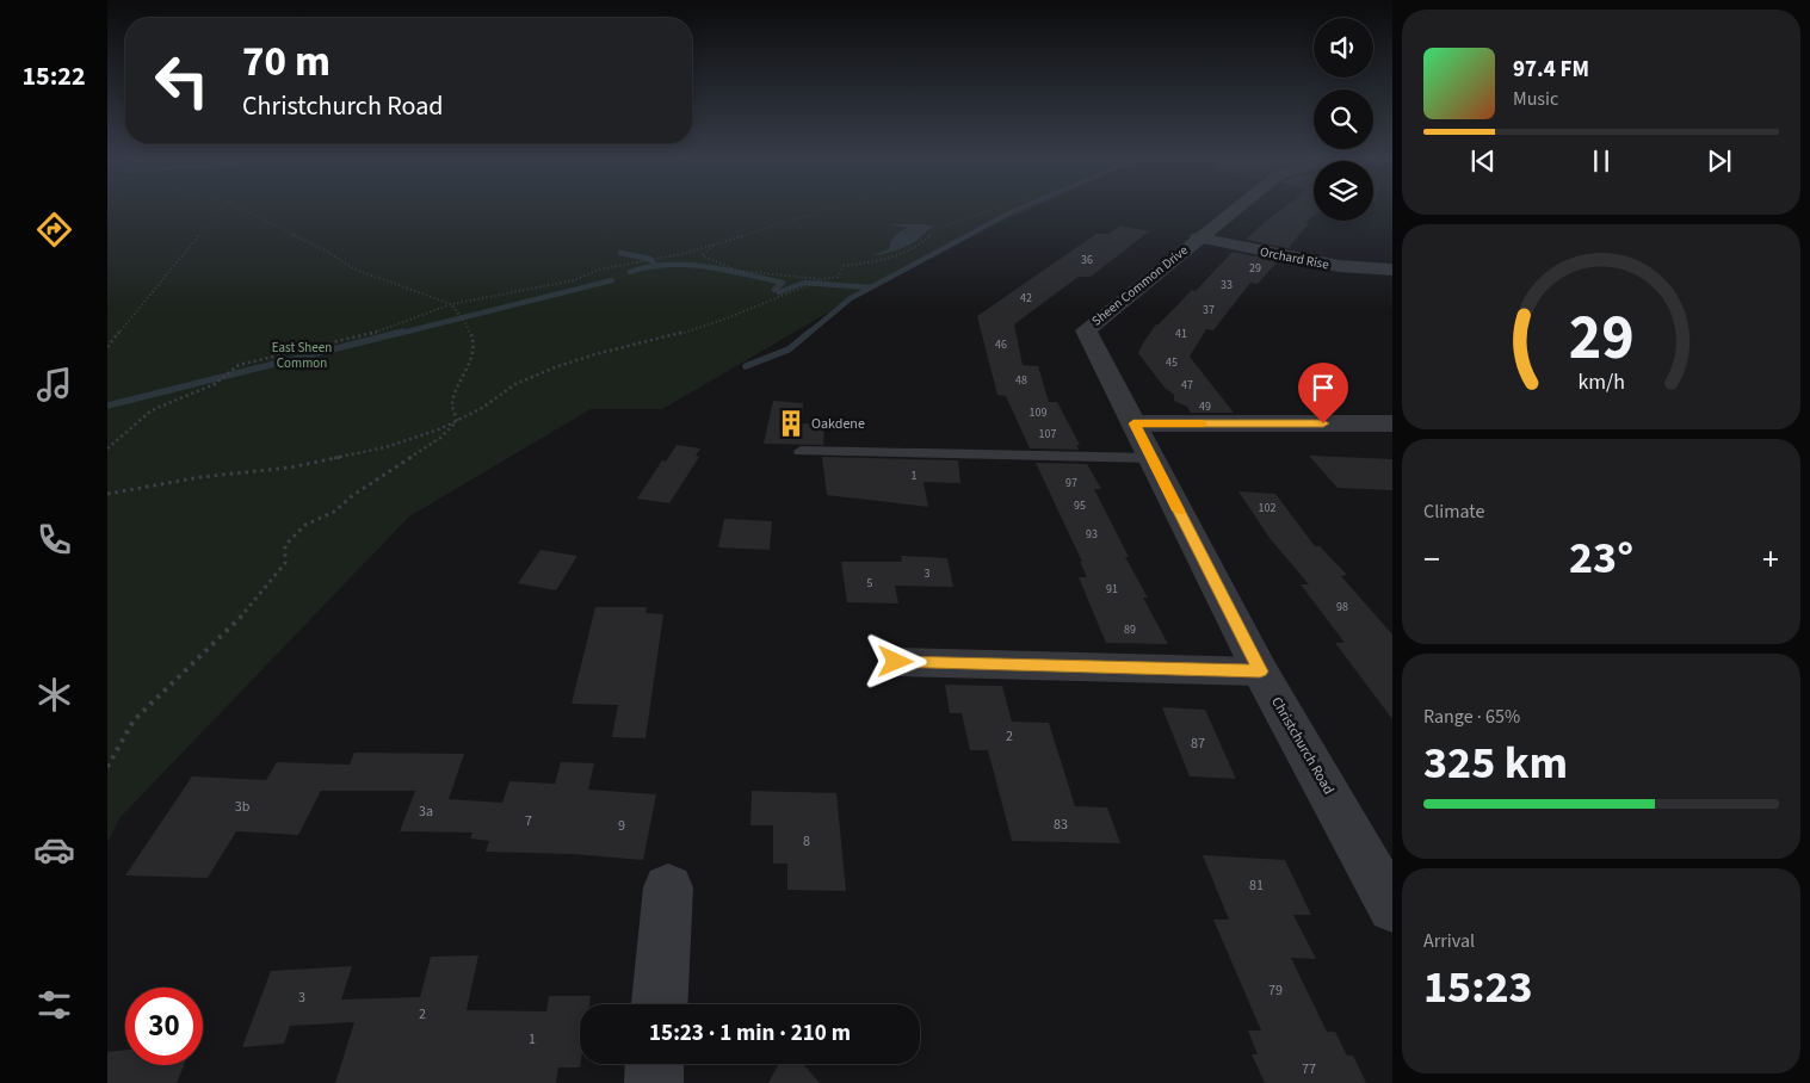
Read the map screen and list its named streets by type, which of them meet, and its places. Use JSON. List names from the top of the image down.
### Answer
{
  "streets": {
    "street": ["Orchard Rise", "Sheen Common Drive", "Christchurch Road"]
  },
  "crossings": [
    ["Orchard Rise", "Sheen Common Drive"],
    ["Sheen Common Drive", "Christchurch Road"]
  ],
  "parks": ["East Sheen Common"],
  "places": {
    "building": ["Oakdene"]
  },
  "house_numbers": [
    "36",
    "29",
    "33",
    "42",
    "37",
    "41",
    "46",
    "45",
    "48",
    "47",
    "49",
    "109",
    "107",
    "1",
    "97",
    "95",
    "102",
    "93",
    "3",
    "5",
    "91",
    "98",
    "89",
    "2",
    "87",
    "3b",
    "3a",
    "7",
    "83",
    "9",
    "8",
    "81",
    "79",
    "3",
    "2",
    "1",
    "77"
  ],
  "page": {
    "tabs": "15:22",
    "turn": ["70 m", "Christchurch Road"],
    "song": ["97.4 FM", "Music"],
    "tile": [
      "Climate",
      ["Range · 65%", "325 km"],
      ["Arrival", "15:23"]
    ],
    "heat": ["−", "23°", "+"],
    "limit": "30",
    "trip": "15:23 · 1 min · 210 m",
    "gauge": ["29", "km/h"]
  }
}
